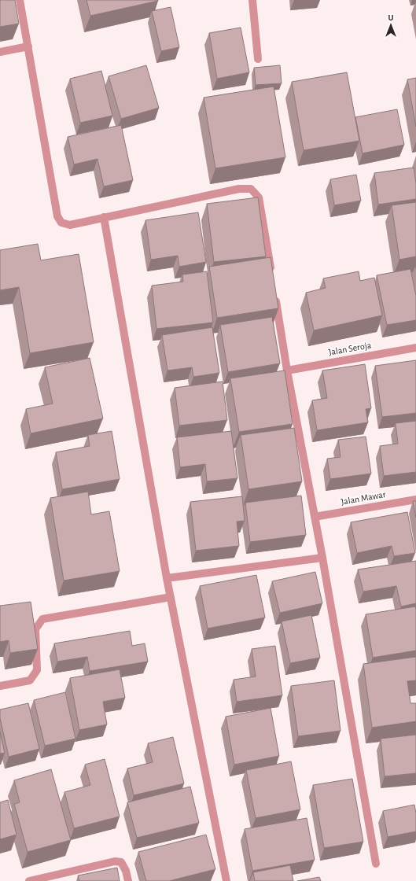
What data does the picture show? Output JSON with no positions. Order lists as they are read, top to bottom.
{
  "streets": {
    "street": ["Jalan Seroja", "Jalan Mawar"]
  },
  "north": "top"
}
